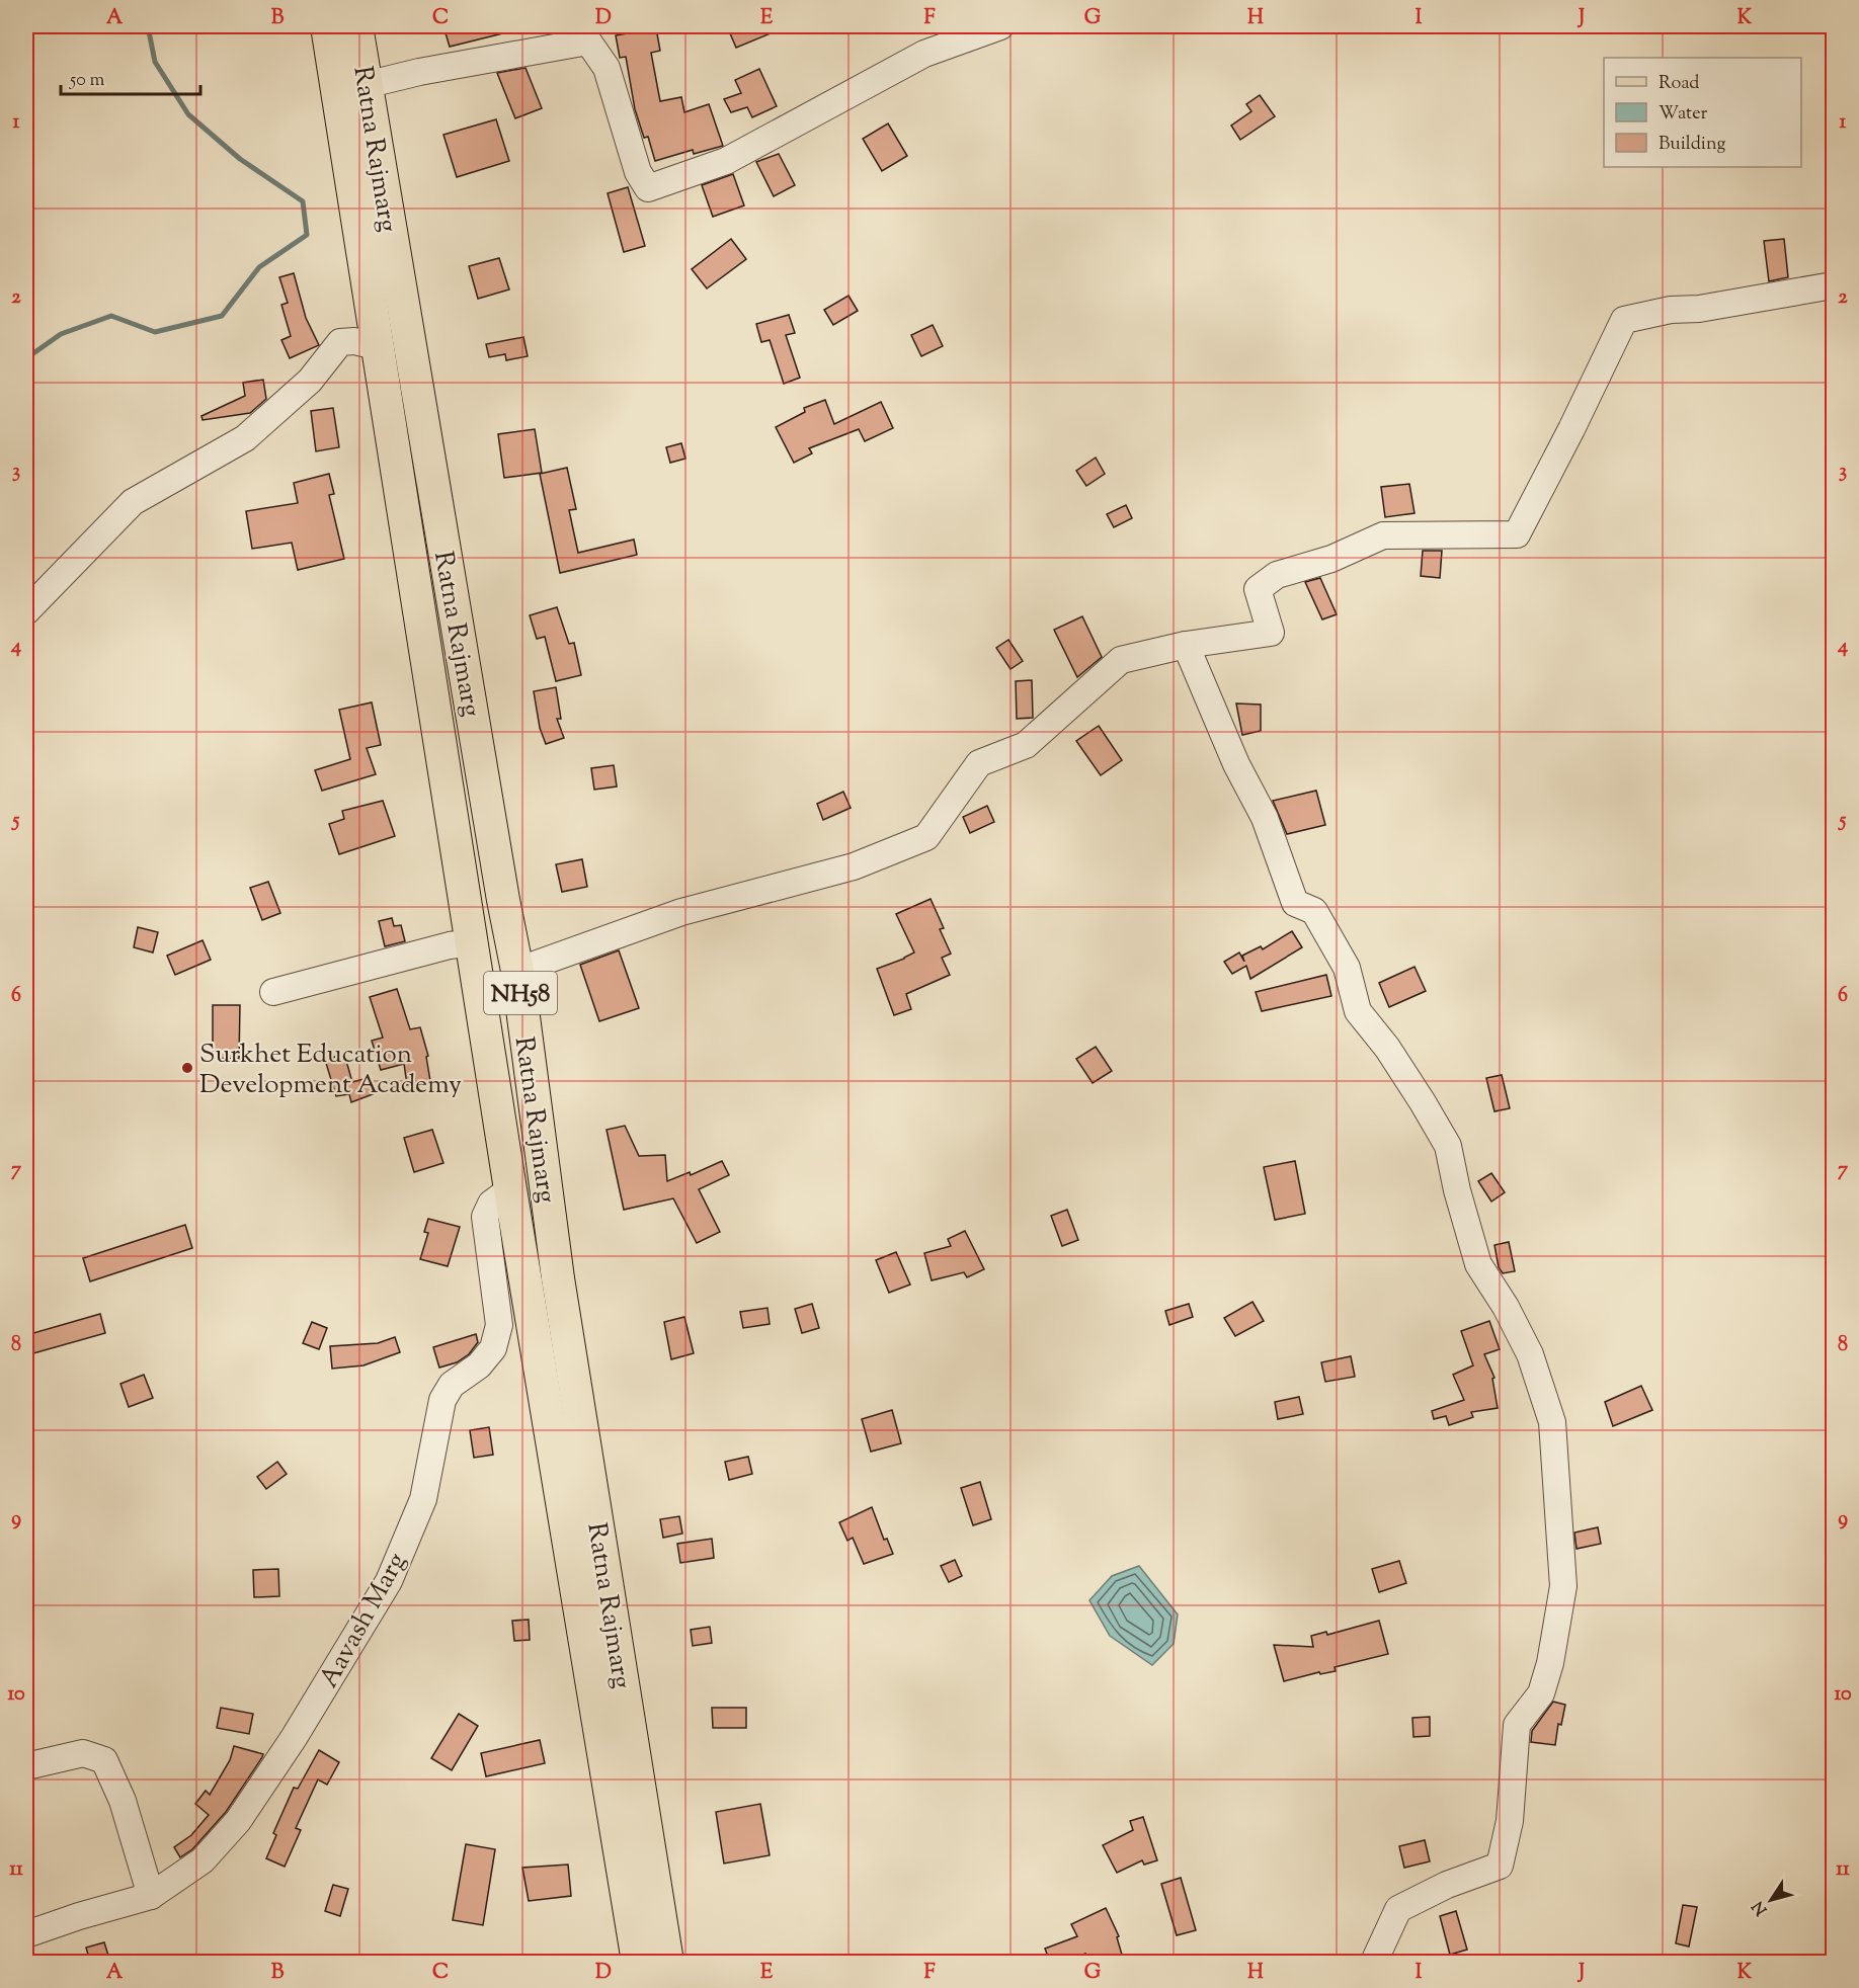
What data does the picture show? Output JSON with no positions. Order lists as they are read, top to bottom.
{
  "streets": {
    "main road": ["Ratna Rajmarg", "NH58"],
    "street": ["Aavash Marg"]
  },
  "crossings": [
    ["Ratna Rajmarg", "Aavash Marg"]
  ],
  "places": ["Surkhet Education Development Academy"],
  "legend": ["Road", "Water", "Building"],
  "scale_bar": "50 m",
  "north": "bottom left",
  "grid": {
    "columns": [
      "A",
      "B",
      "C",
      "D",
      "E",
      "F",
      "G",
      "H",
      "I",
      "J",
      "K"
    ],
    "rows": [
      "1",
      "2",
      "3",
      "4",
      "5",
      "6",
      "7",
      "8",
      "9",
      "10",
      "11"
    ]
  }
}
